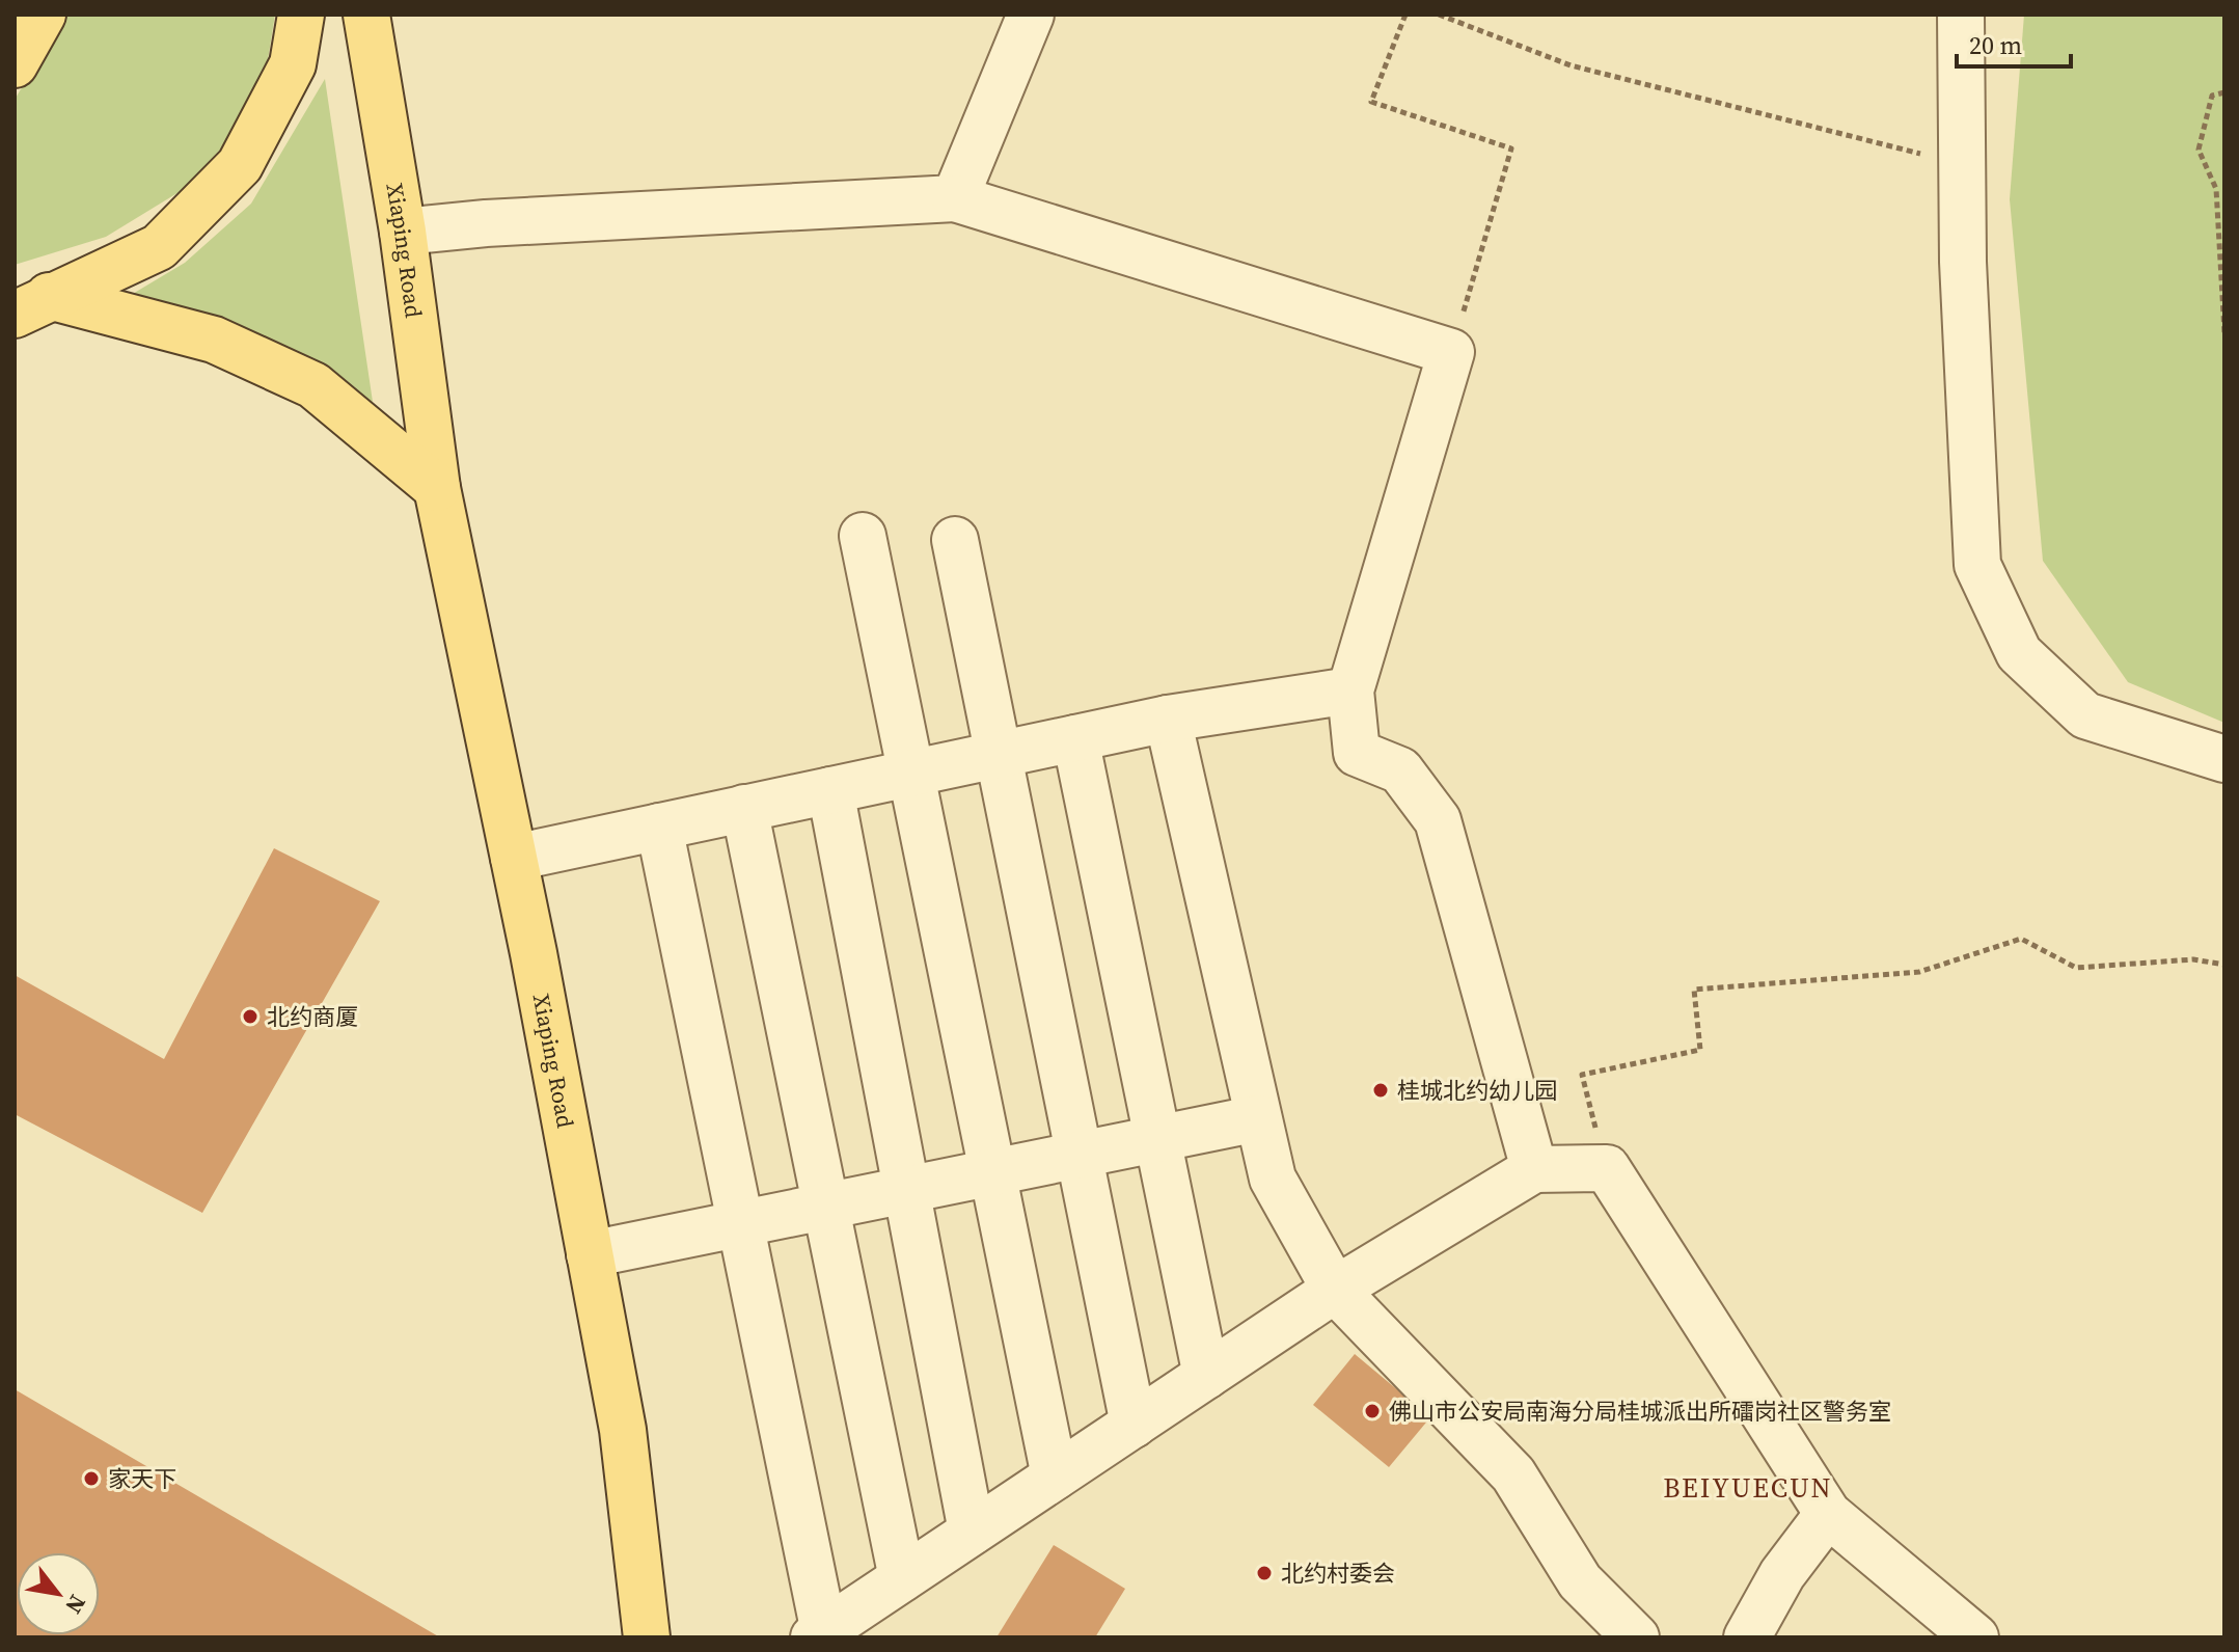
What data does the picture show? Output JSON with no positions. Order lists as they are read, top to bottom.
{
  "streets": {
    "main road": ["Xiaping Road"]
  },
  "districts": ["BEIYUECUN"],
  "places": [
    "北约商厦",
    "桂城北约幼儿园",
    "佛山市公安局南海分局桂城派出所礌岗社区警务室",
    "家天下",
    "北约村委会"
  ],
  "scale_bar": "20 m",
  "north": "bottom right"
}
